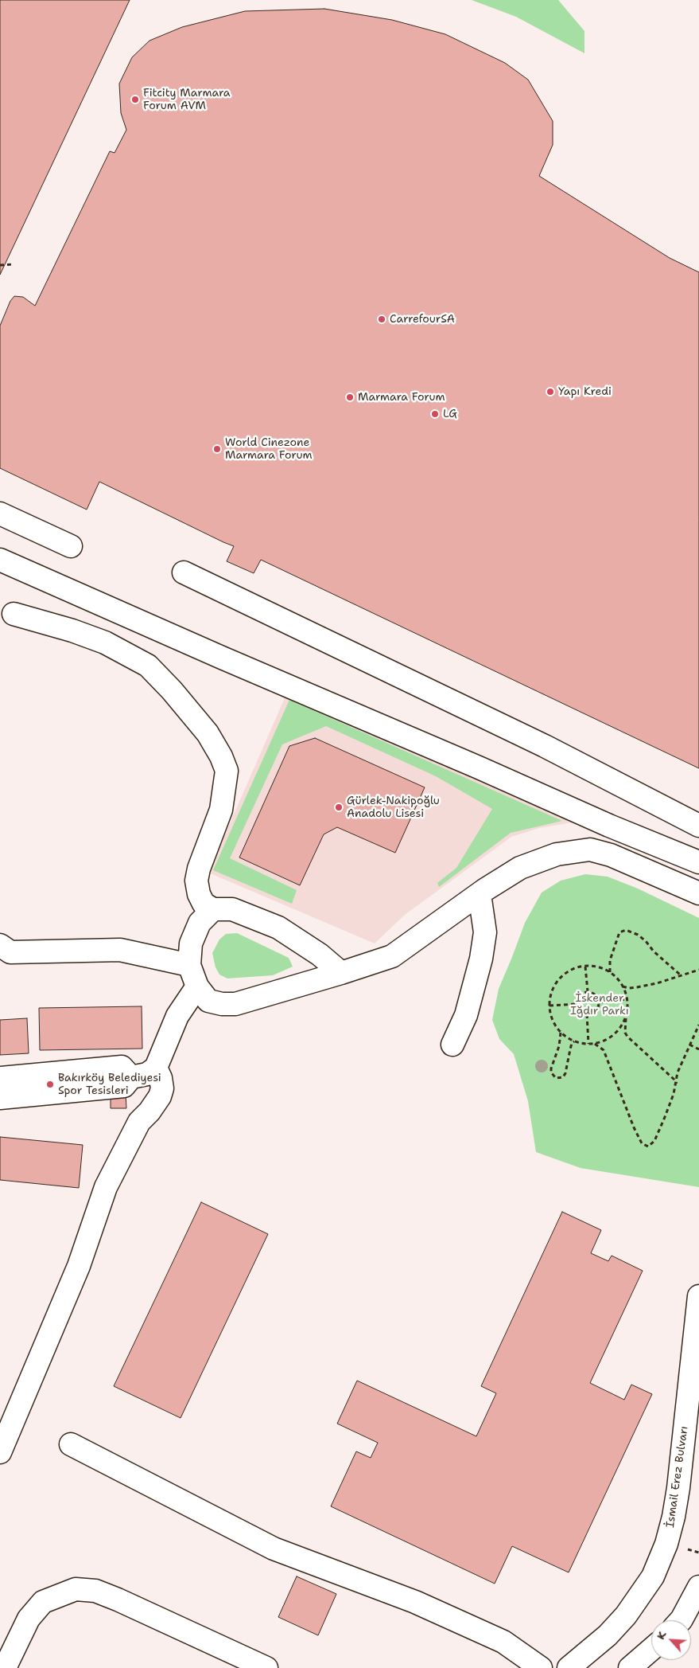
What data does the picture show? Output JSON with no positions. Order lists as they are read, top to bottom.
{
  "streets": {
    "street": ["İsmail Erez Bulvarı"]
  },
  "parks": ["İskender Iğdır Parkı"],
  "places": [
    "Fitcity Marmara Forum AVM",
    "CarrefourSA",
    "Yapı Kredi",
    "Marmara Forum",
    "LG",
    "World Cinezone Marmara Forum",
    "Gürlek-Nakipoğlu Anadolu Lisesi",
    "Bakırköy Belediyesi Spor Tesisleri"
  ],
  "north": "top left"
}
